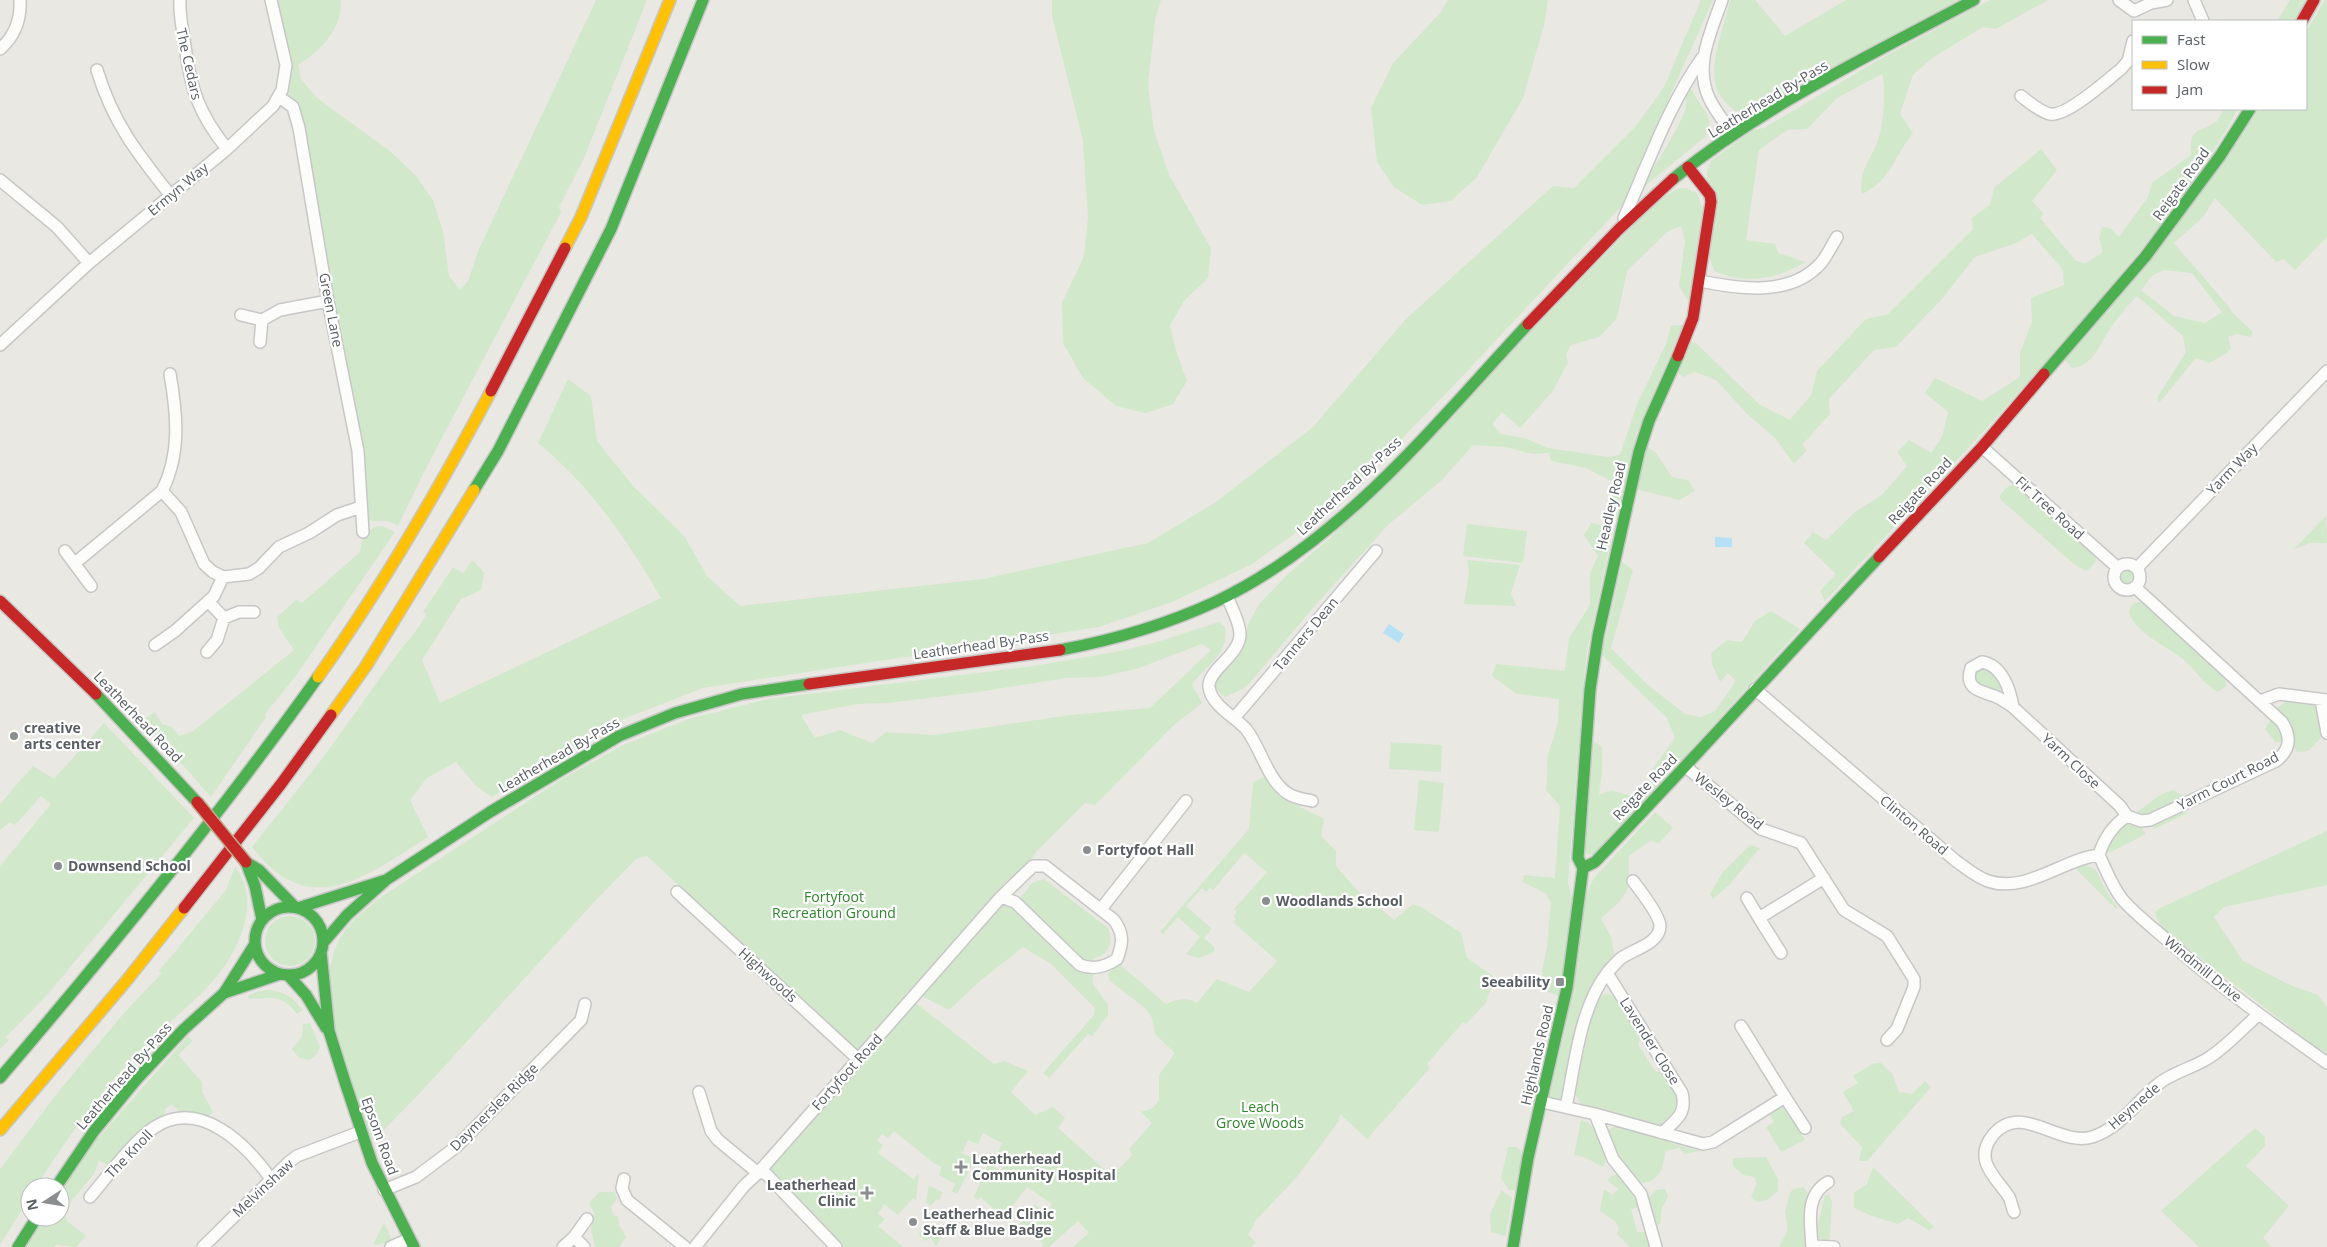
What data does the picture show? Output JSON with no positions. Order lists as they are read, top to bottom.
{
  "streets": {
    "main road": [
      "Leatherhead By-Pass",
      "Reigate Road",
      "Headley Road",
      "Leatherhead Road",
      "Highlands Road",
      "Epsom Road"
    ],
    "street": [
      "The Cedars",
      "Ermyn Way",
      "Green Lane",
      "Yarm Way",
      "Fir Tree Road",
      "Tanners Dean",
      "Yarm Close",
      "Yarm Court Road",
      "Wesley Road",
      "Clinton Road",
      "Windmill Drive",
      "Highwoods",
      "Lavender Close",
      "Fortyfoot Road",
      "Heymede",
      "Daymerslea Ridge",
      "The Knoll",
      "Melvinshaw"
    ]
  },
  "crossings": [
    ["The Cedars", "Ermyn Way"],
    ["Leatherhead By-Pass", "Headley Road"],
    ["Leatherhead By-Pass", "Leatherhead Road"],
    ["Leatherhead By-Pass", "Epsom Road"],
    ["Reigate Road", "Headley Road"],
    ["Reigate Road", "Fir Tree Road"],
    ["Reigate Road", "Wesley Road"],
    ["Reigate Road", "Clinton Road"],
    ["Reigate Road", "Highlands Road"],
    ["Ermyn Way", "Green Lane"],
    ["Yarm Way", "Fir Tree Road"],
    ["Headley Road", "Highlands Road"],
    ["Leatherhead Road", "Epsom Road"],
    ["Yarm Close", "Yarm Court Road"],
    ["Clinton Road", "Windmill Drive"],
    ["Windmill Drive", "Heymede"],
    ["Highwoods", "Fortyfoot Road"],
    ["Daymerslea Ridge", "Epsom Road"],
    ["Epsom Road", "Melvinshaw"],
    ["The Knoll", "Melvinshaw"]
  ],
  "parks": ["Fortyfoot Recreation Ground", "Leach Grove Woods"],
  "places": {
    "other": [
      "creative arts center",
      "Fortyfoot Hall",
      "Downsend School",
      "Woodlands School",
      "Leatherhead Clinic Staff & Blue Badge"
    ],
    "transit": ["Seeability"],
    "health": ["Leatherhead Community Hospital", "Leatherhead Clinic"]
  },
  "legend": ["Fast", "Slow", "Jam"],
  "north": "left"
}
